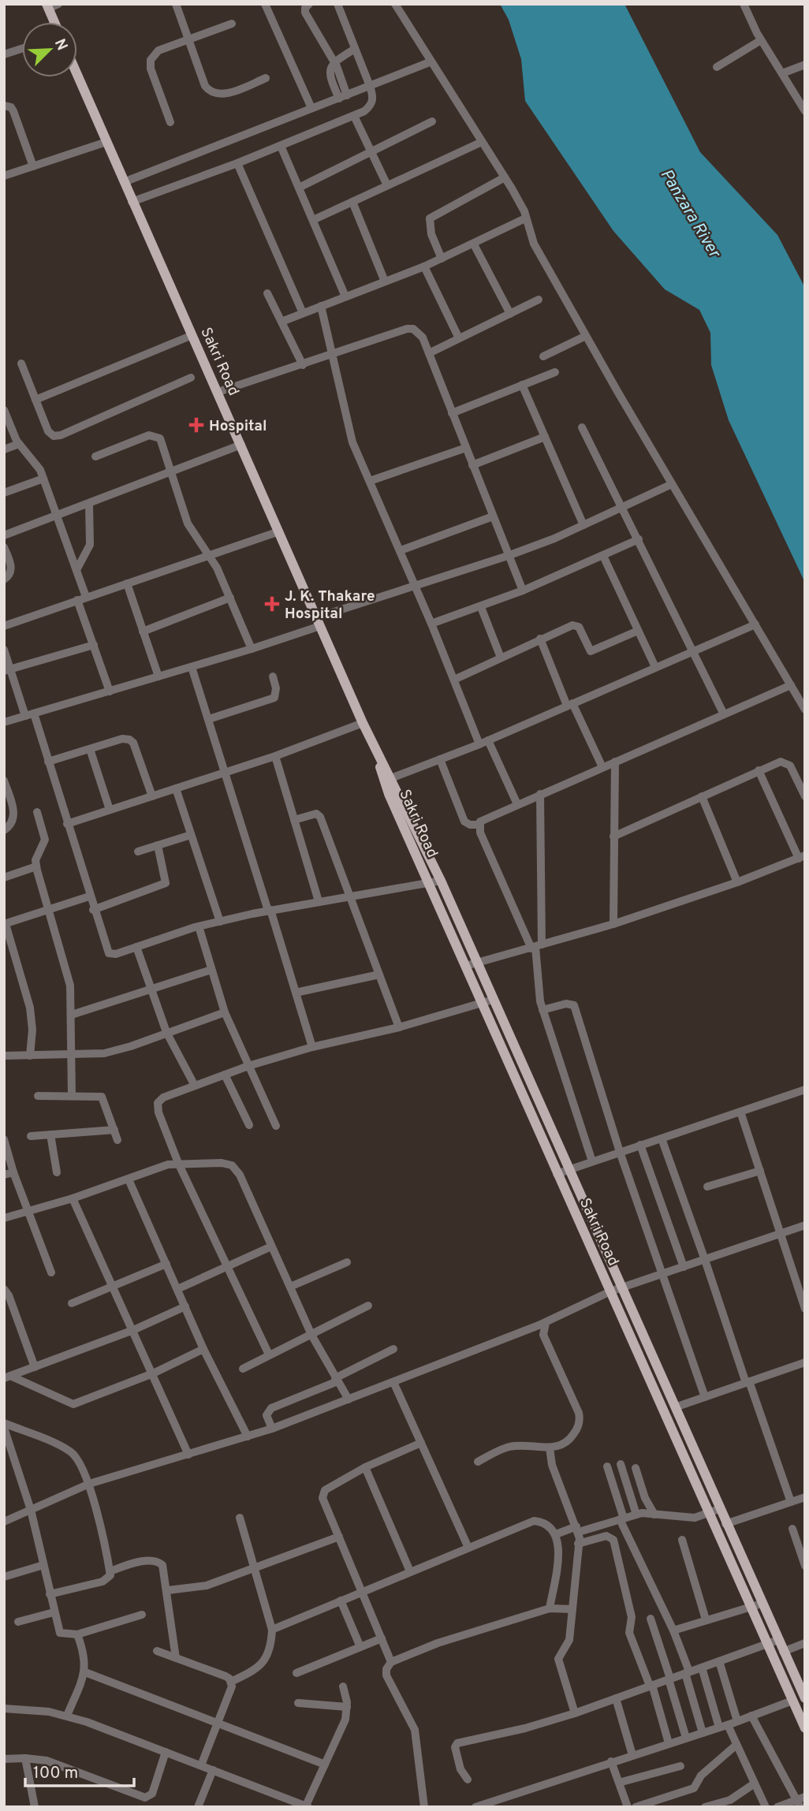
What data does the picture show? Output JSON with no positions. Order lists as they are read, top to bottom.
{
  "streets": {
    "main road": ["Sakri Road"]
  },
  "water": ["Panzara River"],
  "places": {
    "health": ["Hospital", "J. K. Thakare Hospital"]
  },
  "scale_bar": "100 m",
  "north": "top right"
}
